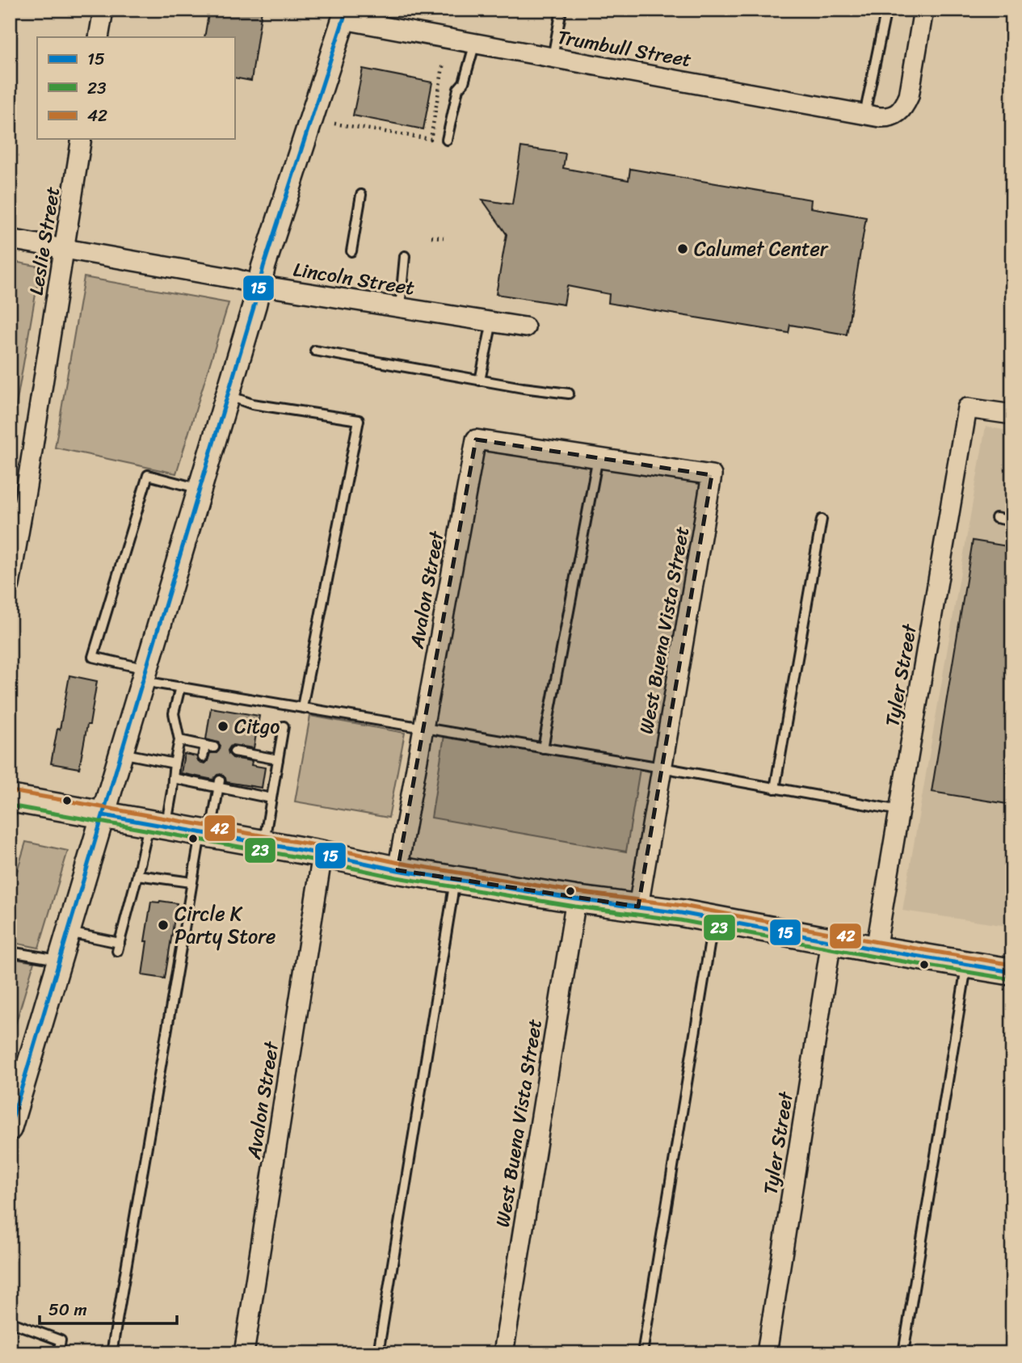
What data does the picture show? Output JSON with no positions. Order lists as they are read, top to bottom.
{
  "streets": {
    "street": [
      "Trumbull Street",
      "Leslie Street",
      "Lincoln Street",
      "Avalon Street",
      "West Buena Vista Street",
      "Tyler Street"
    ]
  },
  "crossings": [
    ["Leslie Street", "Lincoln Street"],
    ["Avalon Street", "West Buena Vista Street"]
  ],
  "places": ["Calumet Center", "Citgo", "Circle K Party Store"],
  "lines": ["transit line 15", "transit line 42", "transit line 23"],
  "legend": ["15", "23", "42"],
  "scale_bar": "50 m"
}
